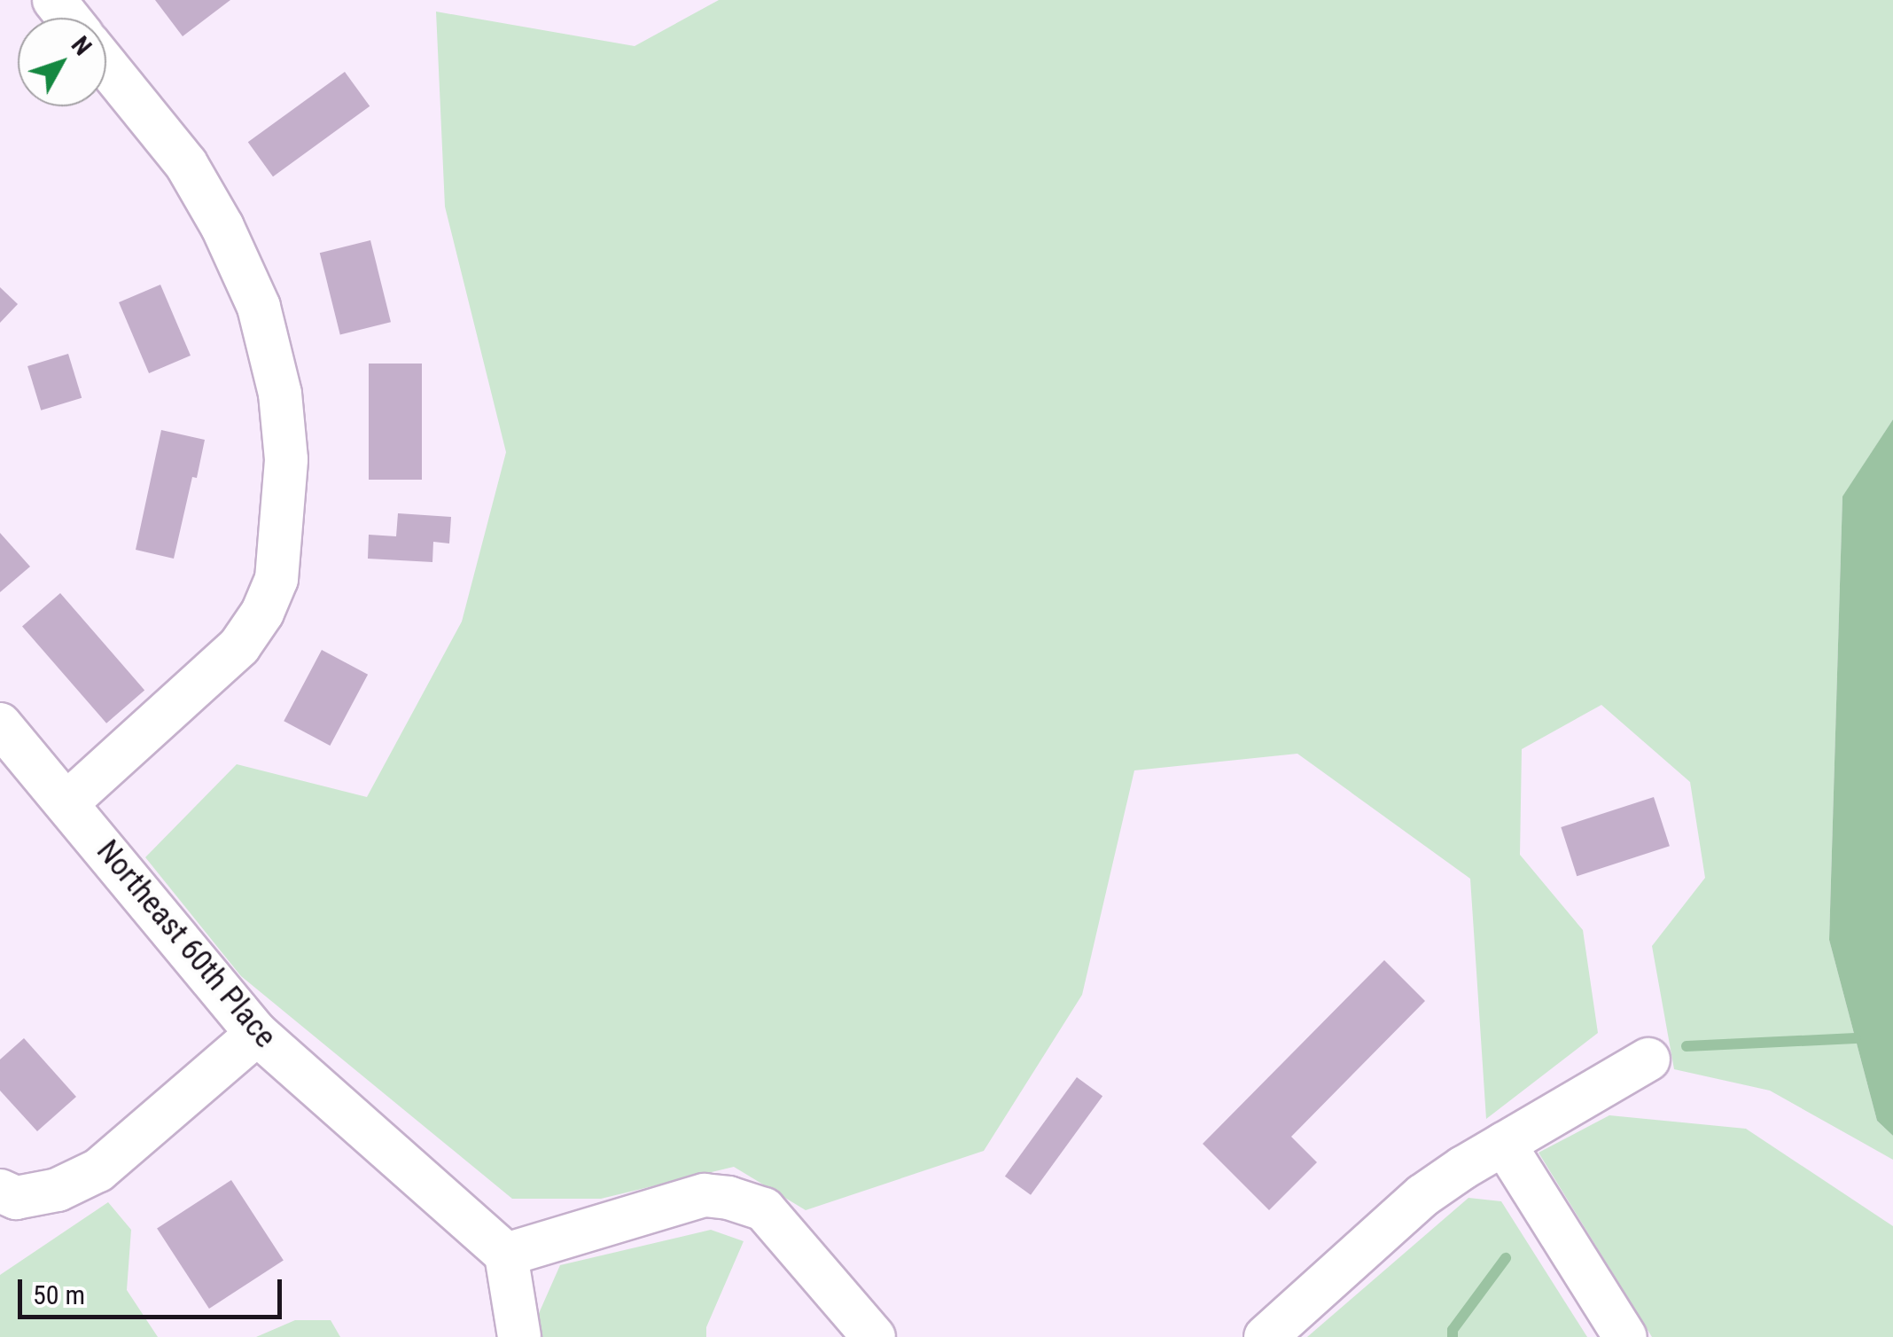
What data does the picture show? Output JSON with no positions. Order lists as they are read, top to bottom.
{
  "streets": {
    "street": ["Northeast 60th Place"]
  },
  "scale_bar": "50 m",
  "north": "top right"
}
